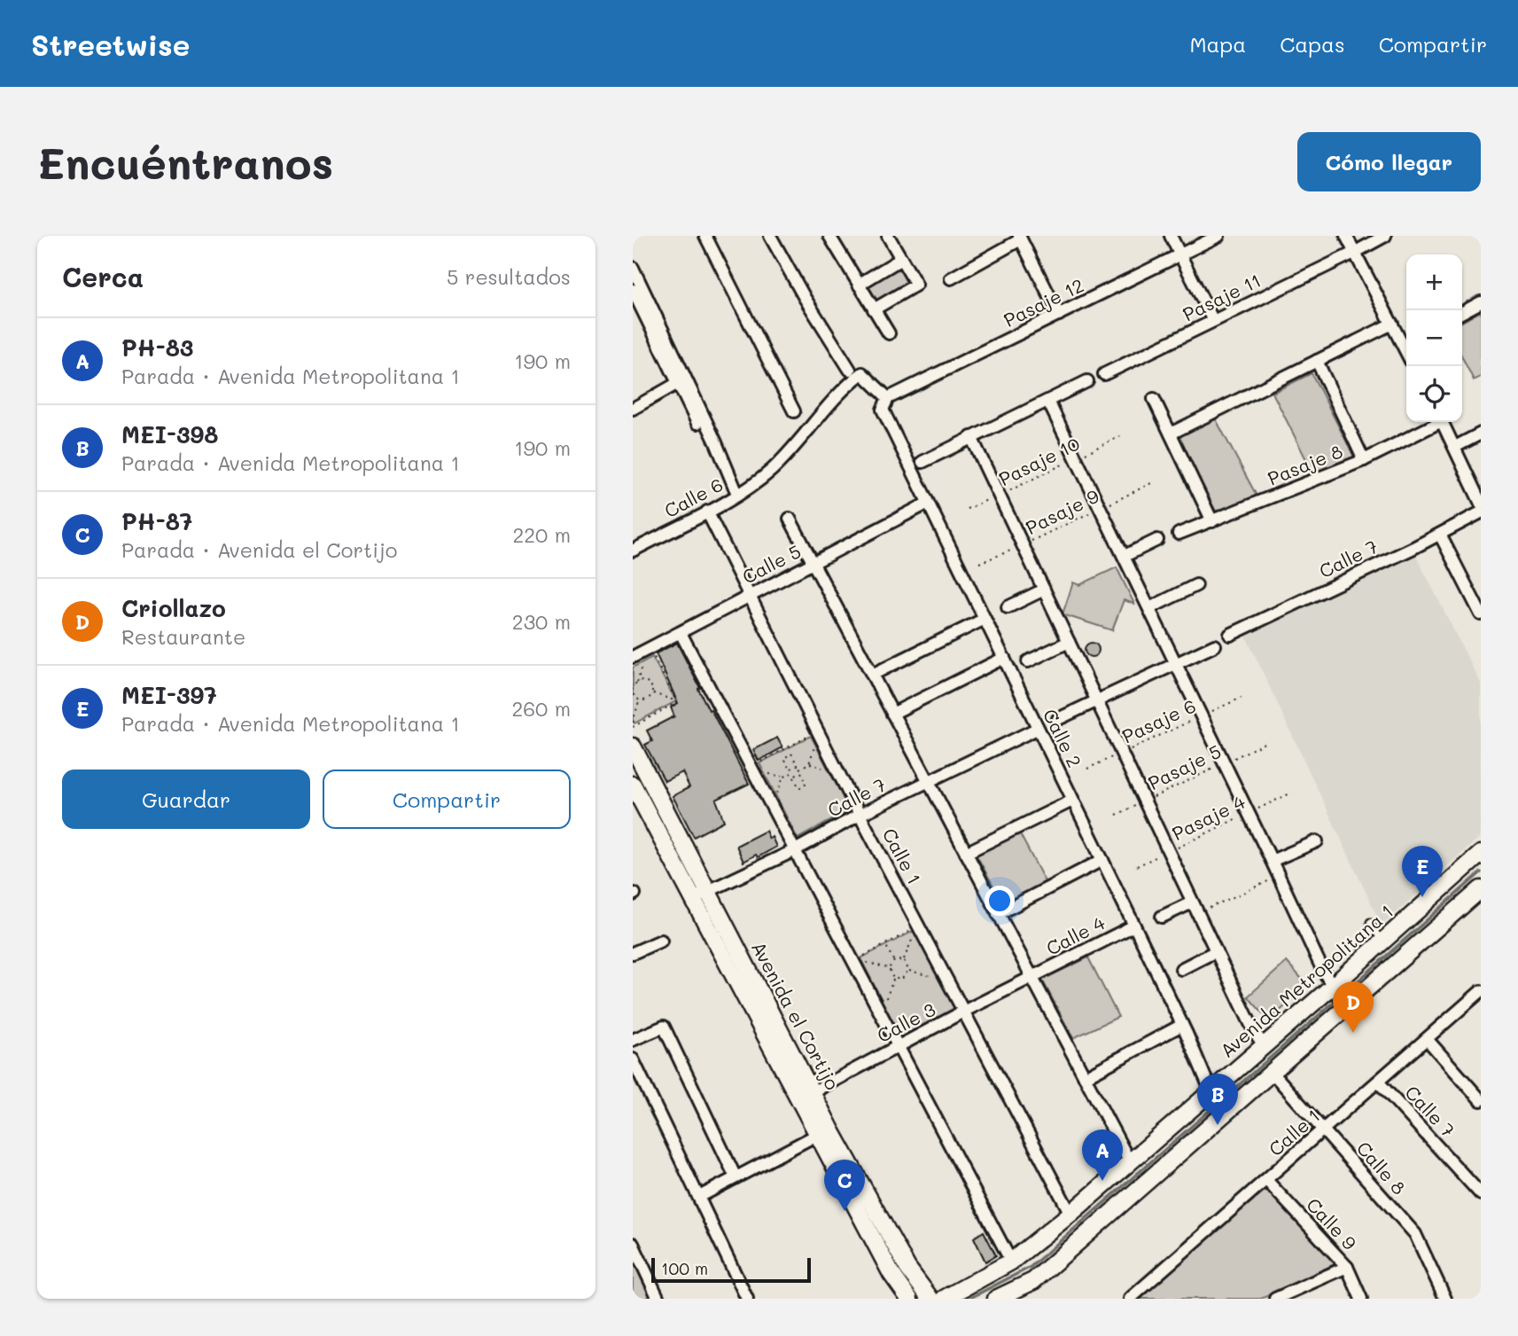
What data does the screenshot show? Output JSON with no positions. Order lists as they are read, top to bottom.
{
  "streets": {
    "street": [
      "Pasaje 11",
      "Pasaje 12",
      "Pasaje 8",
      "Calle 6",
      "Calle 7",
      "Calle 5",
      "Calle 2",
      "Calle 1",
      "Calle 4",
      "Avenida Metropolitana 1",
      "Avenida el Cortijo",
      "Calle 3",
      "Calle 8",
      "Calle 9"
    ],
    "path": [
      "Pasaje 10",
      "Pasaje 9",
      "Pasaje 6",
      "Pasaje 5",
      "Pasaje 4"
    ]
  },
  "crossings": [
    ["Pasaje 12", "Calle 6"],
    ["Pasaje 12", "Calle 2"],
    ["Calle 6", "Calle 2"],
    ["Calle 6", "Calle 1"],
    ["Calle 7", "Calle 2"],
    ["Calle 7", "Calle 1"],
    ["Calle 7", "Avenida el Cortijo"],
    ["Calle 5", "Calle 2"],
    ["Calle 5", "Calle 1"],
    ["Calle 2", "Calle 4"],
    ["Calle 2", "Avenida Metropolitana 1"],
    ["Calle 1", "Avenida Metropolitana 1"],
    ["Calle 1", "Calle 3"],
    ["Calle 1", "Calle 8"],
    ["Calle 1", "Calle 9"],
    ["Calle 4", "Calle 3"],
    ["Avenida Metropolitana 1", "Calle 8"],
    ["Avenida el Cortijo", "Calle 3"]
  ],
  "scale_bar": "100 m",
  "page": {
    "header": "Streetwise",
    "nav": ["Mapa", "Capas", "Compartir"],
    "buttons": [
      "Cómo llegar",
      ["Guardar", "Compartir"]
    ],
    "title": "Encuéntranos",
    "heading": ["Cerca", "5 resultados"],
    "map_buttons": ["+", "−"],
    "list": [
      {
        "mark": "A",
        "name": "PH-83",
        "note": "Parada · Avenida Metropolitana 1",
        "value": "190 m"
      },
      {
        "mark": "B",
        "name": "MEI-398",
        "note": "Parada · Avenida Metropolitana 1",
        "value": "190 m"
      },
      {
        "mark": "C",
        "name": "PH-87",
        "note": "Parada · Avenida el Cortijo",
        "value": "220 m"
      },
      {
        "mark": "D",
        "name": "Criollazo",
        "note": "Restaurante",
        "value": "230 m"
      },
      {
        "mark": "E",
        "name": "MEI-397",
        "note": "Parada · Avenida Metropolitana 1",
        "value": "260 m"
      }
    ],
    "pins": [
      "E",
      "D",
      "B",
      "A",
      "C"
    ],
    "scale": "100 m"
  }
}
